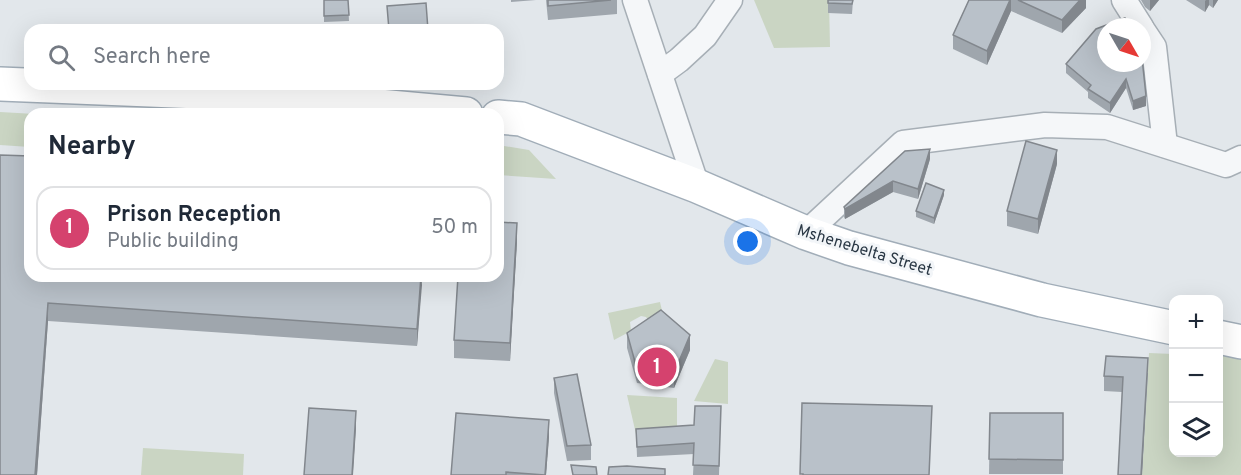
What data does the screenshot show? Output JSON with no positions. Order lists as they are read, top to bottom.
{
  "streets": {
    "main road": ["Mshenebelta Street"]
  },
  "north": "bottom right",
  "page": {
    "search": "Search here",
    "heading": "Nearby",
    "list": [
      {
        "mark": "1",
        "name": "Prison Reception",
        "note": "Public building",
        "value": "50 m"
      }
    ],
    "map_buttons": ["+", "−"],
    "pins": "1"
  }
}
